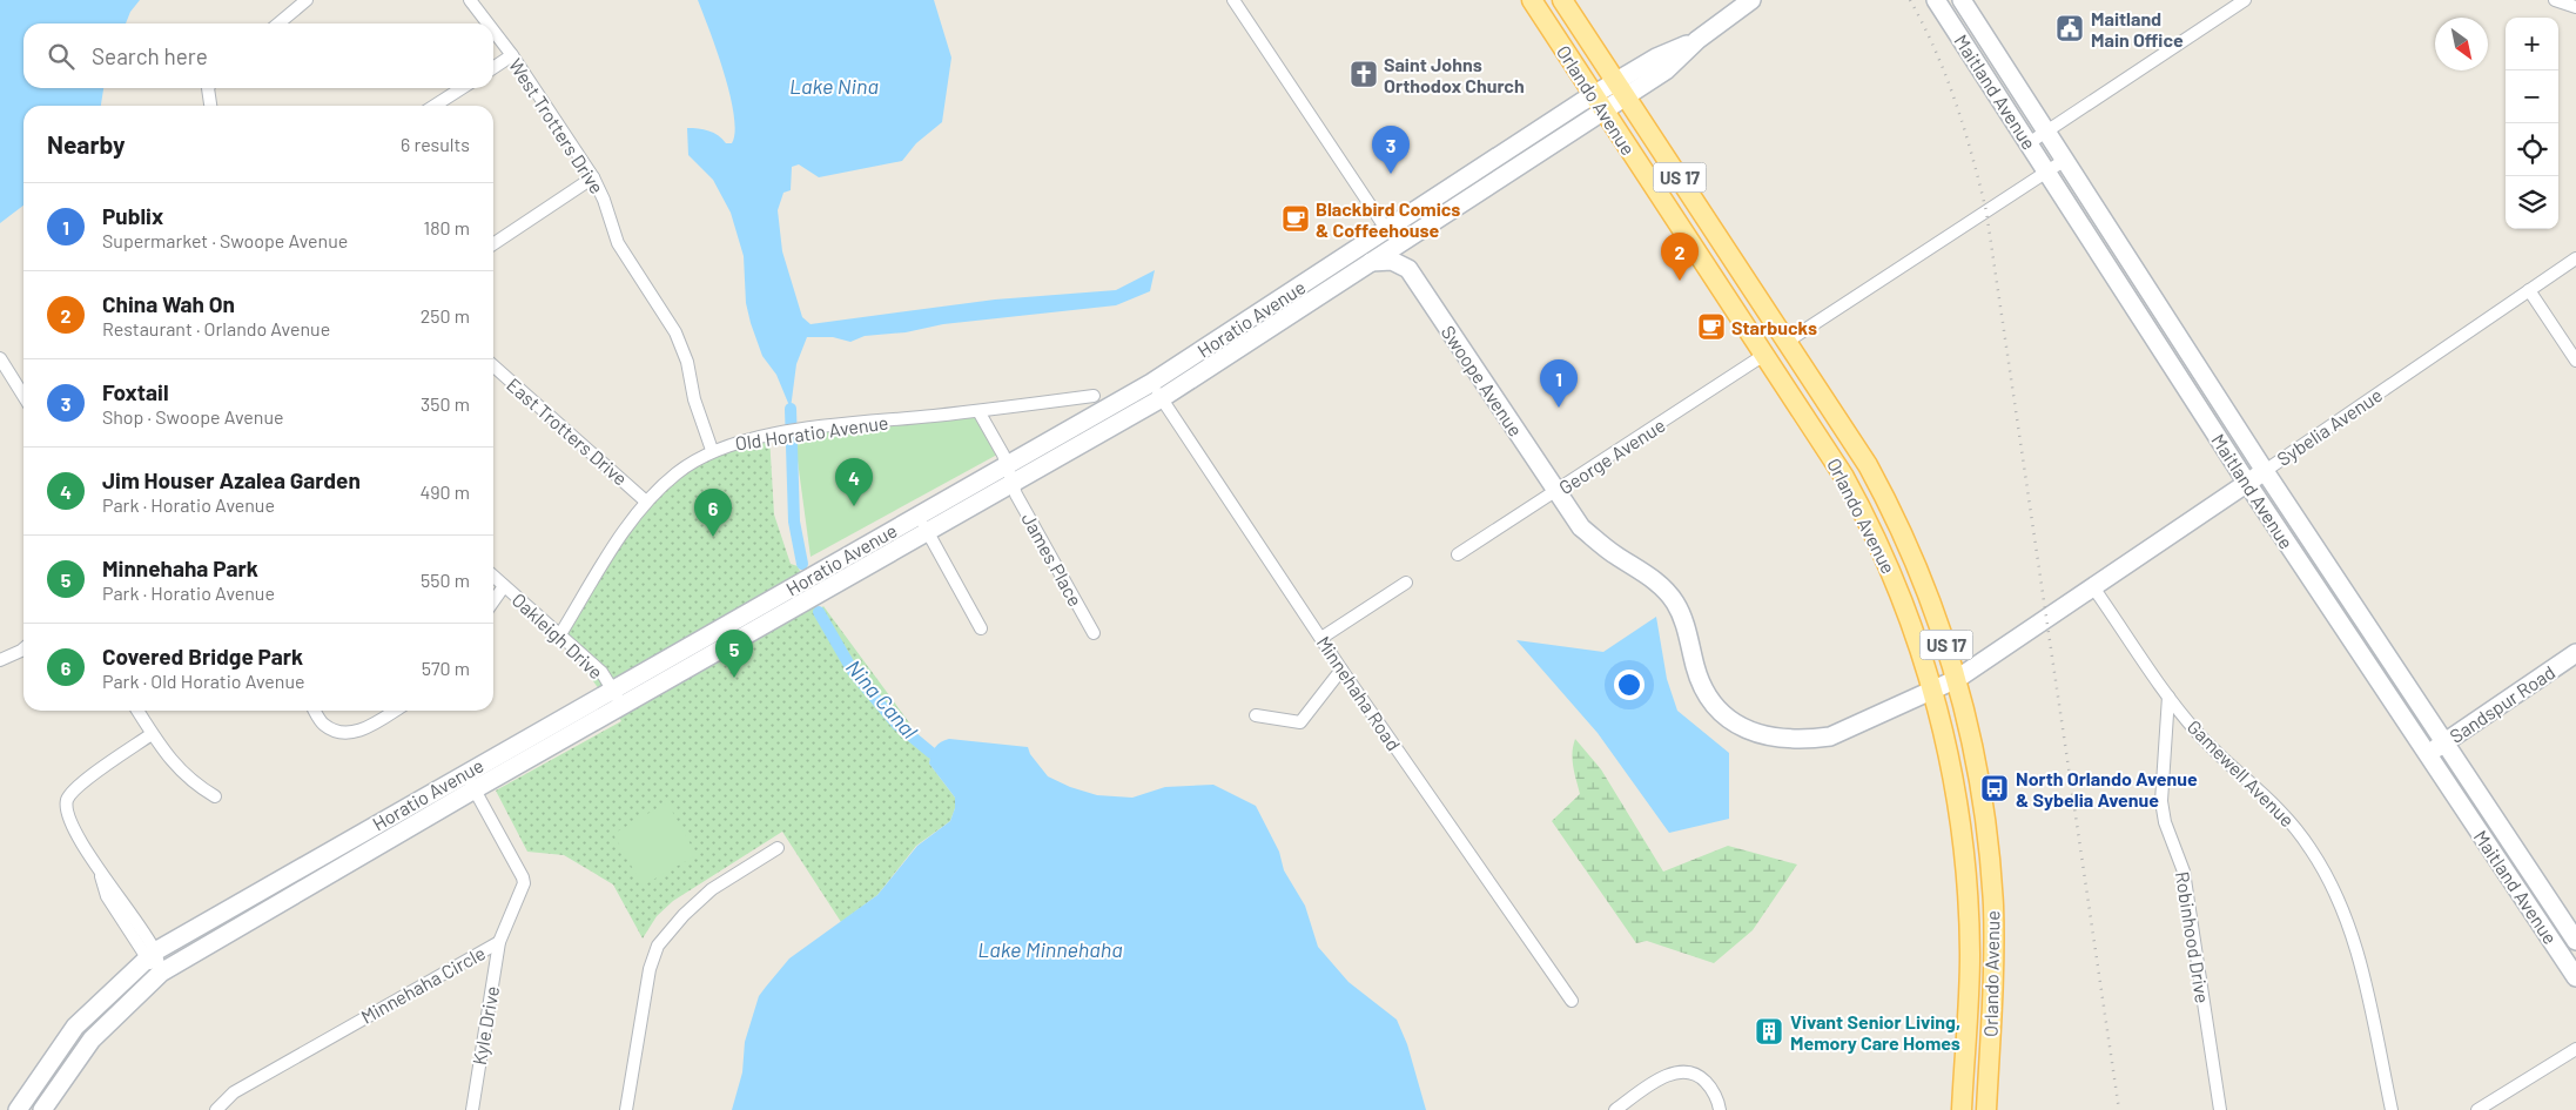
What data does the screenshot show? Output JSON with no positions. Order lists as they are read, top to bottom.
{
  "streets": {
    "main road": [
      "Maitland Avenue",
      "Orlando Avenue",
      "US 17",
      "Horatio Avenue",
      "Swoope Avenue",
      "Sybelia Avenue",
      "Sandspur Road"
    ],
    "street": [
      "West Trotters Drive",
      "East Trotters Drive",
      "Old Horatio Avenue",
      "George Avenue",
      "James Place",
      "Oakleigh Drive",
      "Minnehaha Road",
      "Gamewell Avenue",
      "Robinhood Drive",
      "Minnehaha Circle",
      "Kyle Drive"
    ]
  },
  "crossings": [
    ["Maitland Avenue", "Sybelia Avenue"],
    ["Maitland Avenue", "Sandspur Road"],
    ["Orlando Avenue", "Horatio Avenue"],
    ["Orlando Avenue", "Swoope Avenue"],
    ["Orlando Avenue", "Sybelia Avenue"],
    ["Orlando Avenue", "George Avenue"],
    ["West Trotters Drive", "Old Horatio Avenue"],
    ["Horatio Avenue", "James Place"],
    ["Horatio Avenue", "Oakleigh Drive"],
    ["Horatio Avenue", "Minnehaha Road"],
    ["Horatio Avenue", "Minnehaha Circle"],
    ["Swoope Avenue", "Sybelia Avenue"],
    ["Swoope Avenue", "George Avenue"],
    ["Sybelia Avenue", "Gamewell Avenue"],
    ["East Trotters Drive", "Old Horatio Avenue"],
    ["Old Horatio Avenue", "Oakleigh Drive"],
    ["Gamewell Avenue", "Robinhood Drive"],
    ["Minnehaha Circle", "Kyle Drive"]
  ],
  "water": ["Lake Nina", "Nina Canal", "Lake Minnehaha"],
  "places": {
    "public building": ["Maitland Main Office"],
    "church": ["Saint Johns Orthodox Church"],
    "cafe": ["Blackbird Comics & Coffeehouse", "Starbucks"],
    "bus stop": ["North Orlando Avenue & Sybelia Avenue"],
    "building": ["Vivant Senior Living, Memory Care Homes"]
  },
  "north": "bottom right",
  "page": {
    "map_buttons": ["+", "−"],
    "search": "Search here",
    "heading": ["Nearby", "6 results"],
    "pins": [
      "3",
      "2",
      "1",
      "4",
      "6",
      "5"
    ],
    "list": [
      {
        "mark": "1",
        "name": "Publix",
        "note": "Supermarket · Swoope Avenue",
        "value": "180 m"
      },
      {
        "mark": "2",
        "name": "China Wah On",
        "note": "Restaurant · Orlando Avenue",
        "value": "250 m"
      },
      {
        "mark": "3",
        "name": "Foxtail",
        "note": "Shop · Swoope Avenue",
        "value": "350 m"
      },
      {
        "mark": "4",
        "name": "Jim Houser Azalea Garden",
        "note": "Park · Horatio Avenue",
        "value": "490 m"
      },
      {
        "mark": "5",
        "name": "Minnehaha Park",
        "note": "Park · Horatio Avenue",
        "value": "550 m"
      },
      {
        "mark": "6",
        "name": "Covered Bridge Park",
        "note": "Park · Old Horatio Avenue",
        "value": "570 m"
      }
    ]
  }
}
